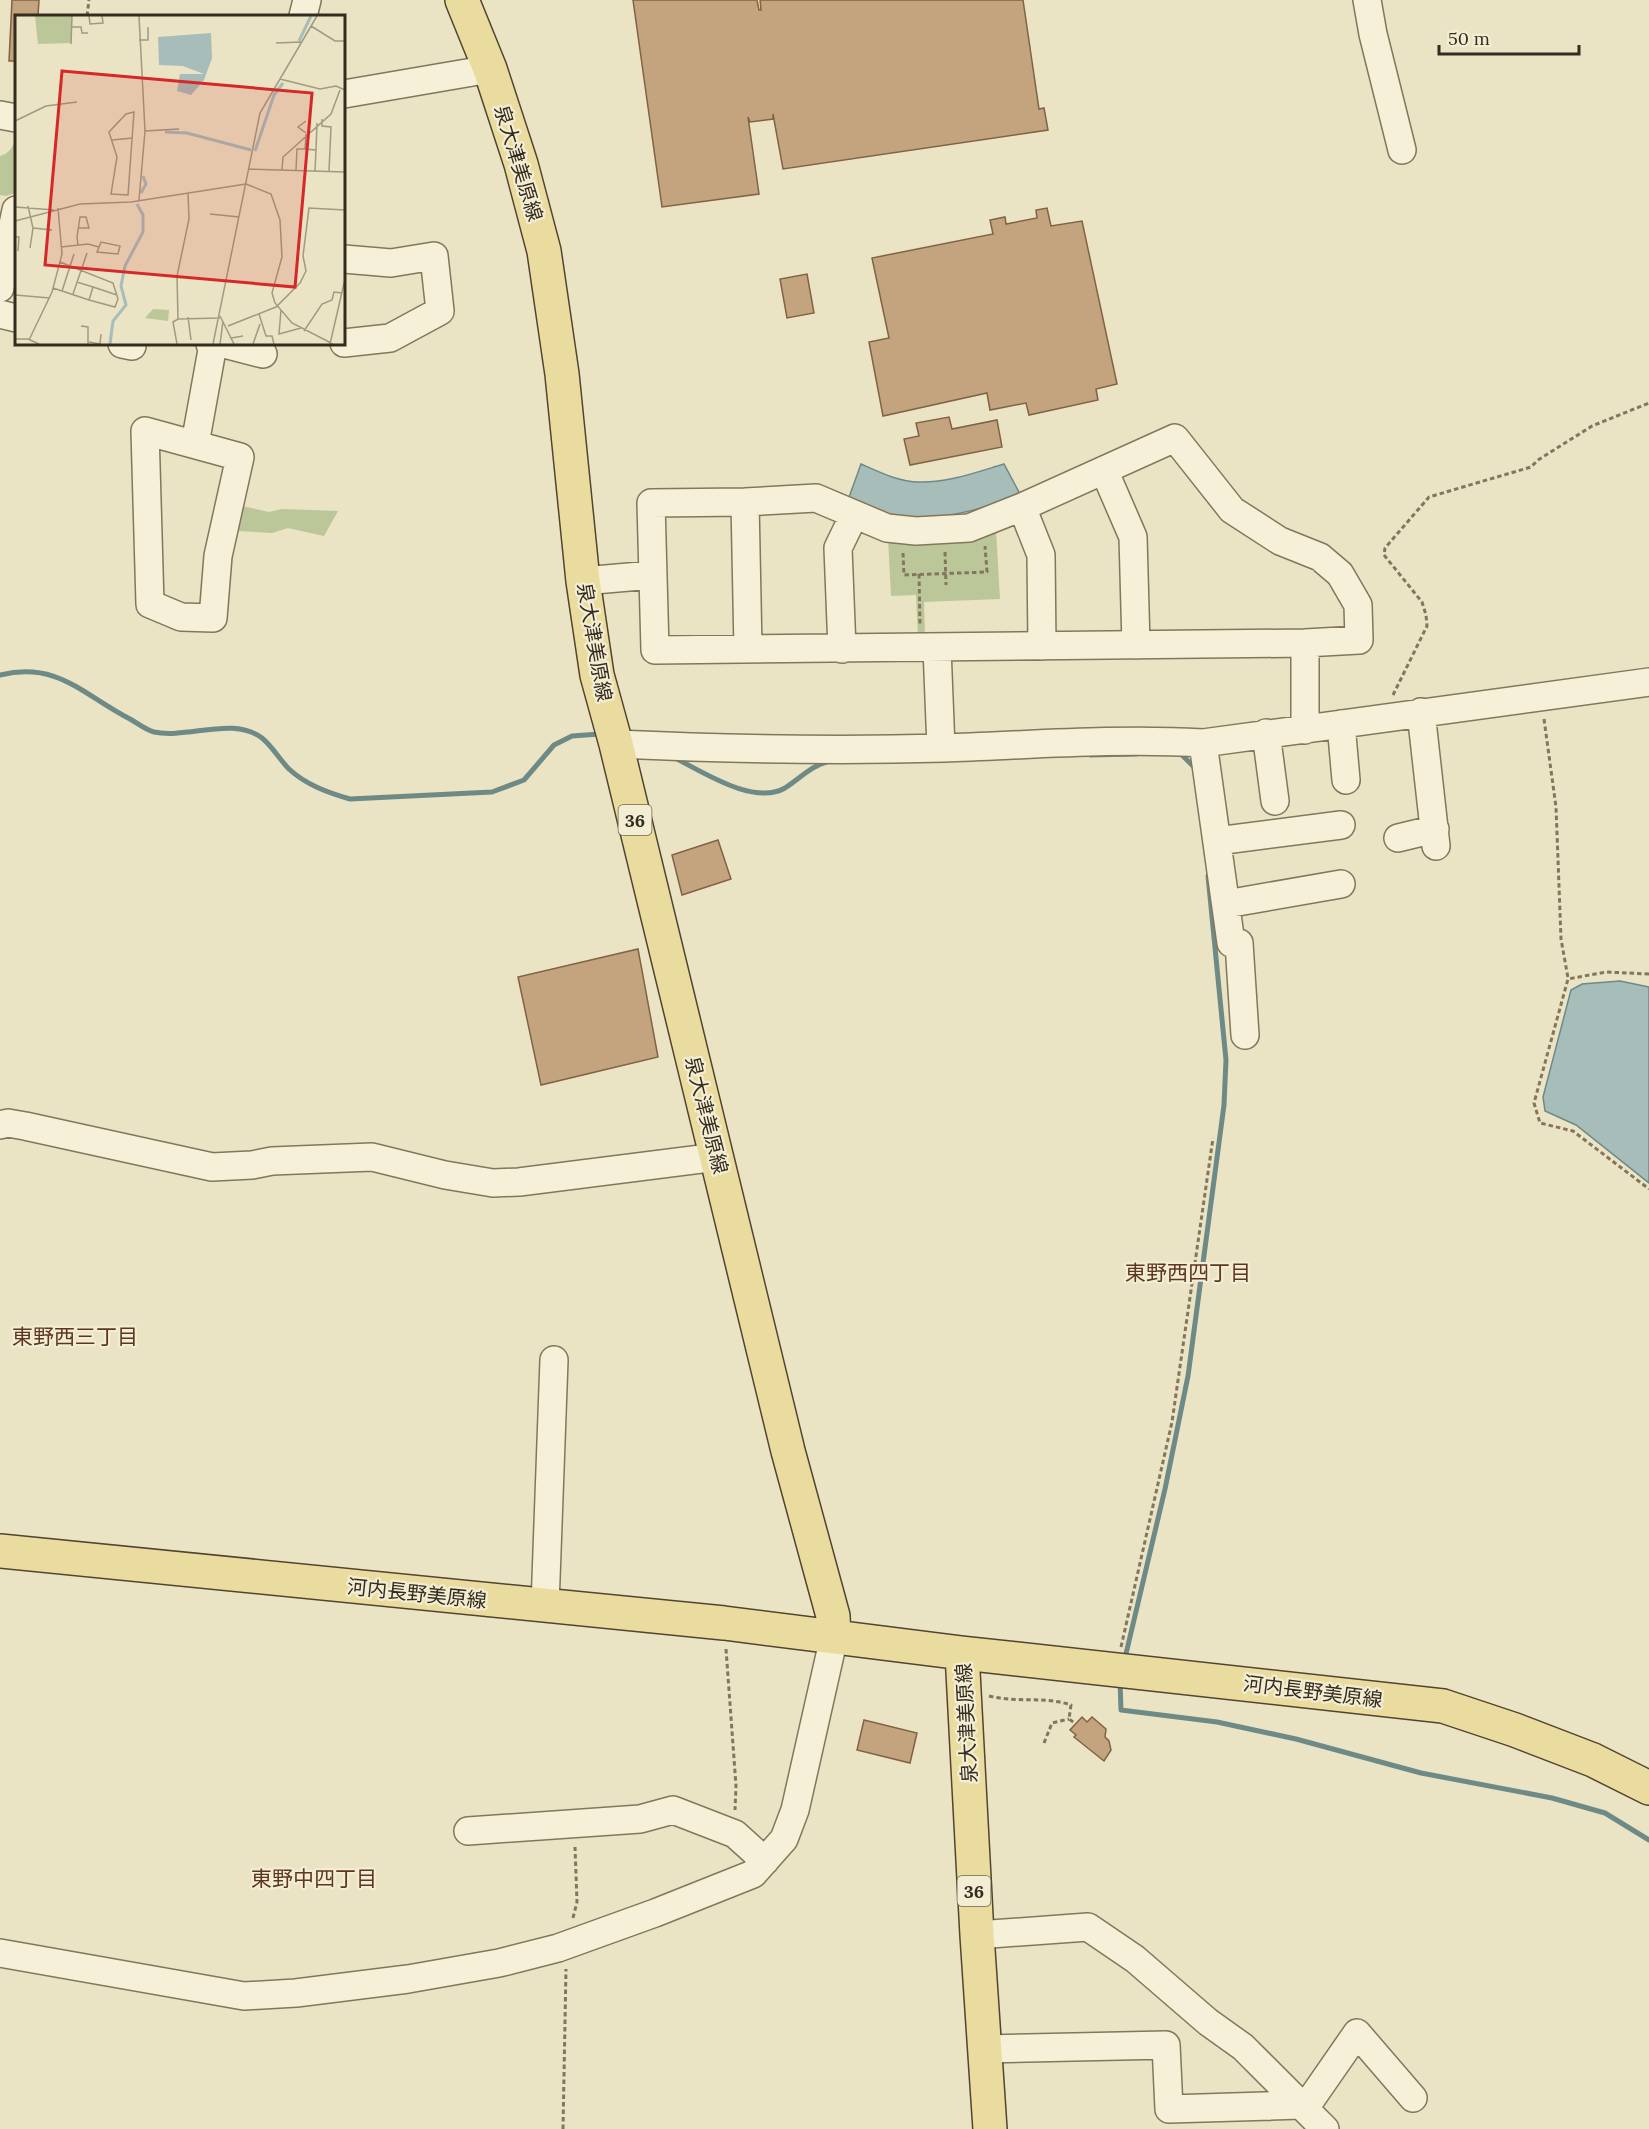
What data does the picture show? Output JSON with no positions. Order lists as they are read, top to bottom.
{
  "streets": {
    "main road": ["泉大津美原線", "36", "河内長野美原線"]
  },
  "crossings": [
    ["泉大津美原線", "河内長野美原線"]
  ],
  "districts": ["東野西四丁目", "東野西三丁目", "東野中四丁目"],
  "scale_bar": "50 m"
}
